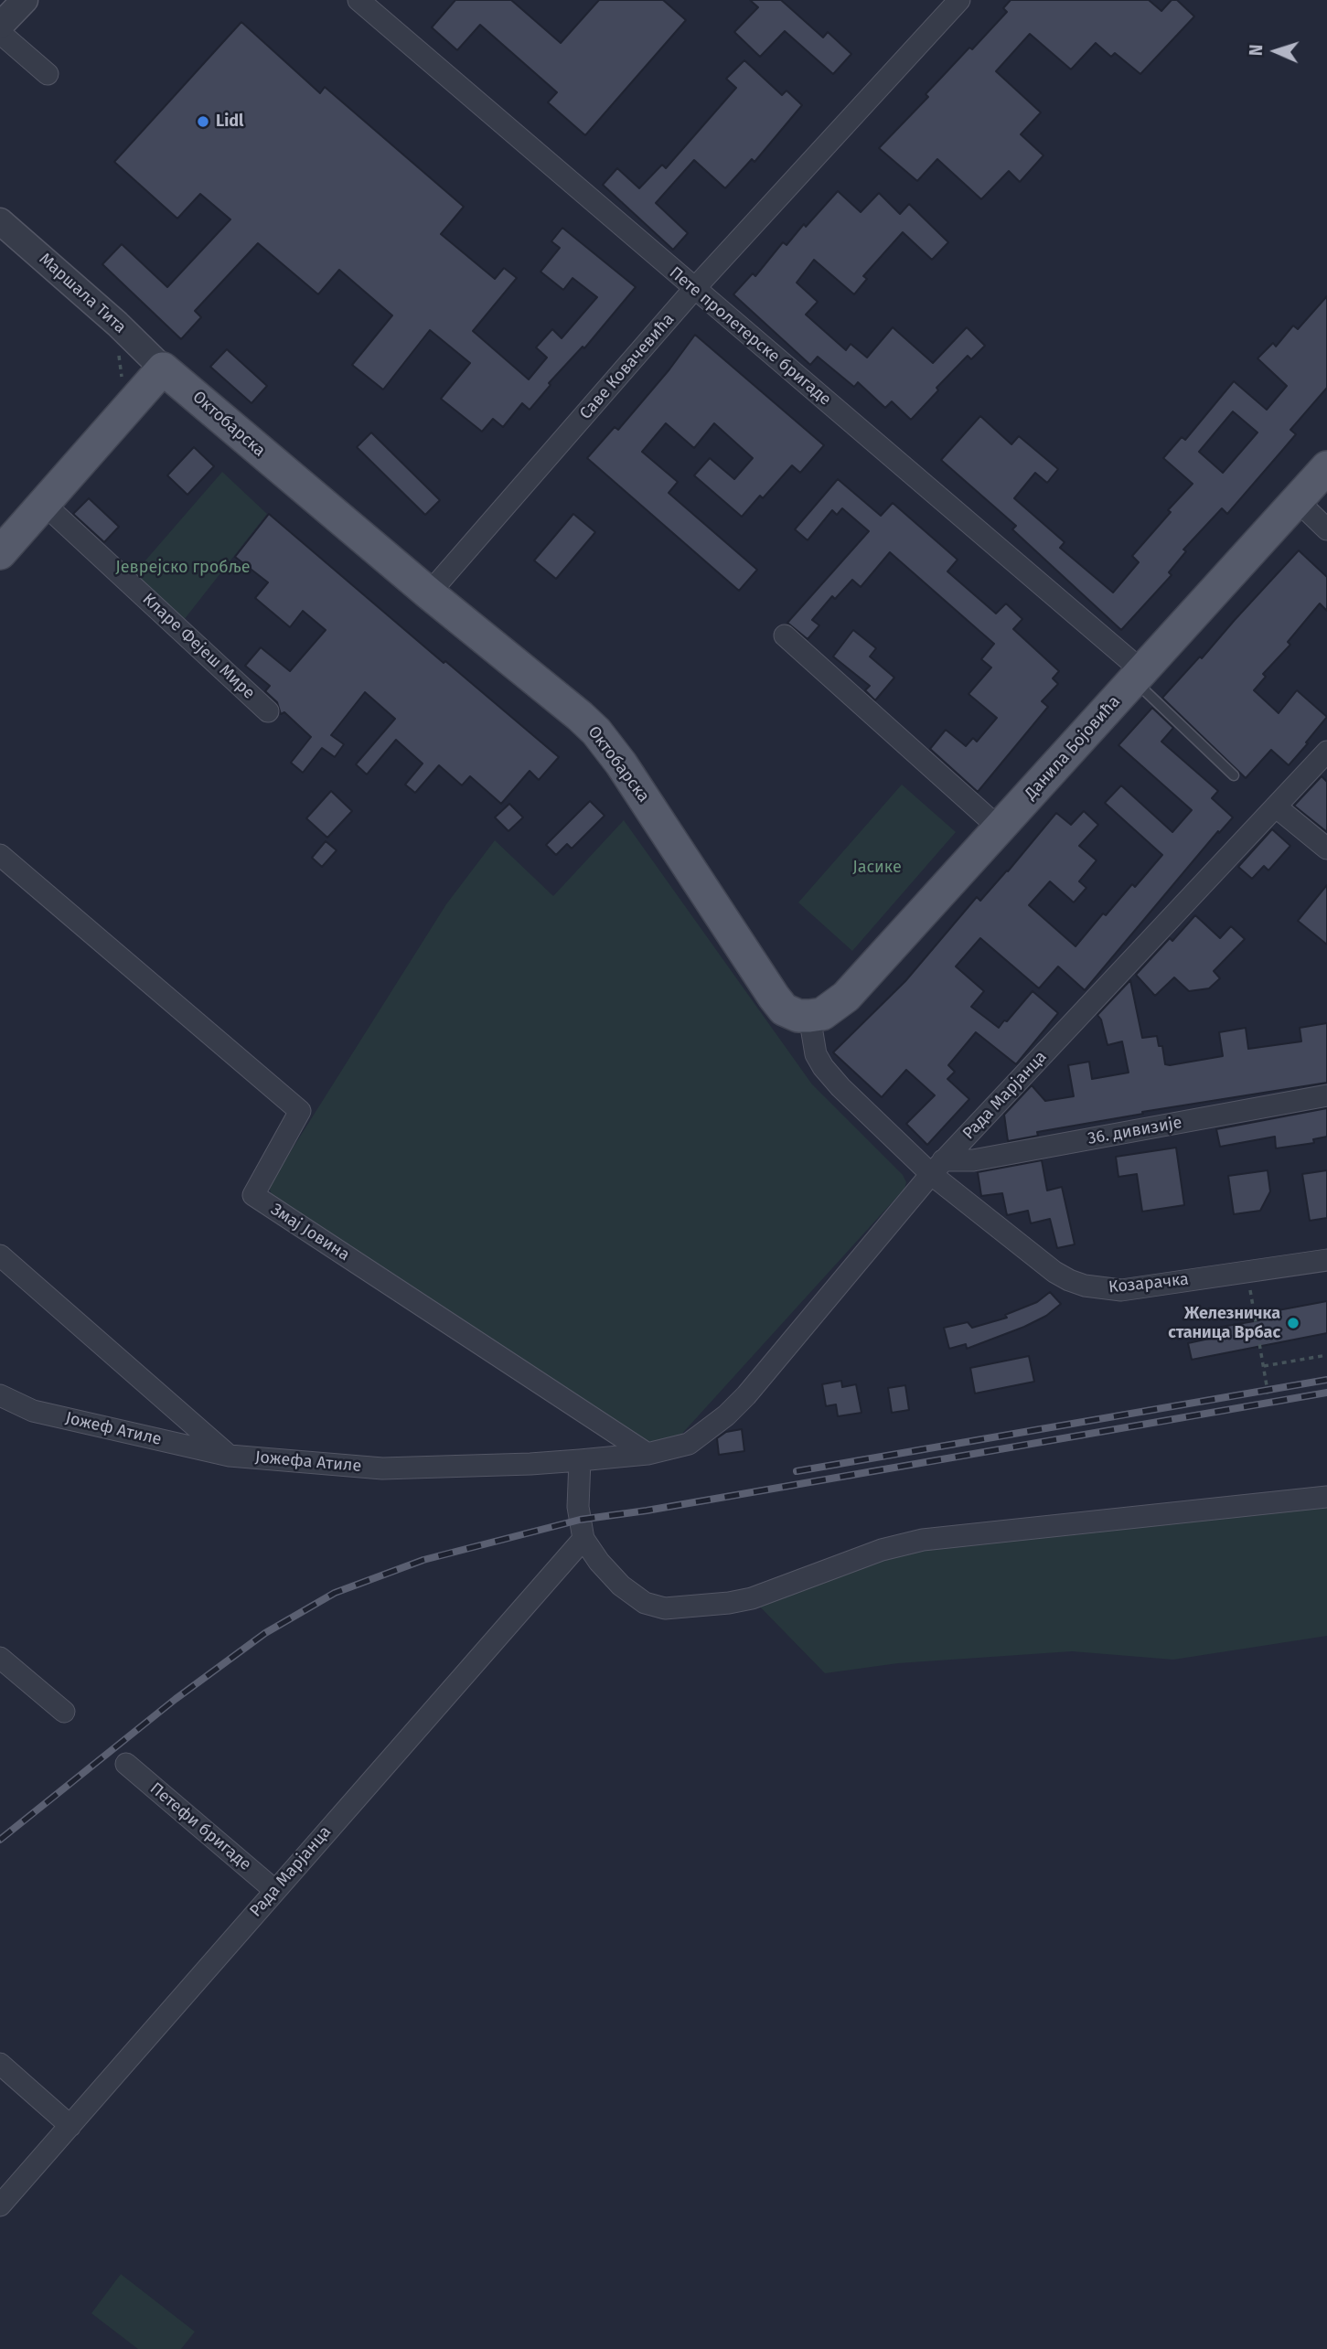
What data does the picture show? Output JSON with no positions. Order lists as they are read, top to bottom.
{
  "streets": {
    "main road": ["Октобарска", "Данила Бојовића"],
    "street": [
      "Маршала Тита",
      "Пете пролетерске бригаде",
      "Саве Ковачевића",
      "Кларе Фејеш Мире",
      "Рада Марјанца",
      "36. дивизије",
      "Змај Јовина",
      "Козарачка",
      "Јожеф Атиле",
      "Јожефа Атиле",
      "Петефи бригаде"
    ]
  },
  "crossings": [
    ["Маршала Тита", "Октобарска"],
    ["Пете пролетерске бригаде", "Саве Ковачевића"],
    ["Пете пролетерске бригаде", "Данила Бојовића"],
    ["Саве Ковачевића", "Октобарска"],
    ["Октобарска", "Данила Бојовића"],
    ["Рада Марјанца", "36. дивизије"],
    ["Рада Марјанца", "Козарачка"],
    ["Рада Марјанца", "Јожефа Атиле"],
    ["Рада Марјанца", "Петефи бригаде"],
    ["36. дивизије", "Козарачка"],
    ["Змај Јовина", "Јожефа Атиле"],
    ["Јожеф Атиле", "Јожефа Атиле"]
  ],
  "parks": ["Јеврејско гробље", "Јасике"],
  "places": ["Lidl", "Железничка станица Врбас"],
  "north": "left"
}
